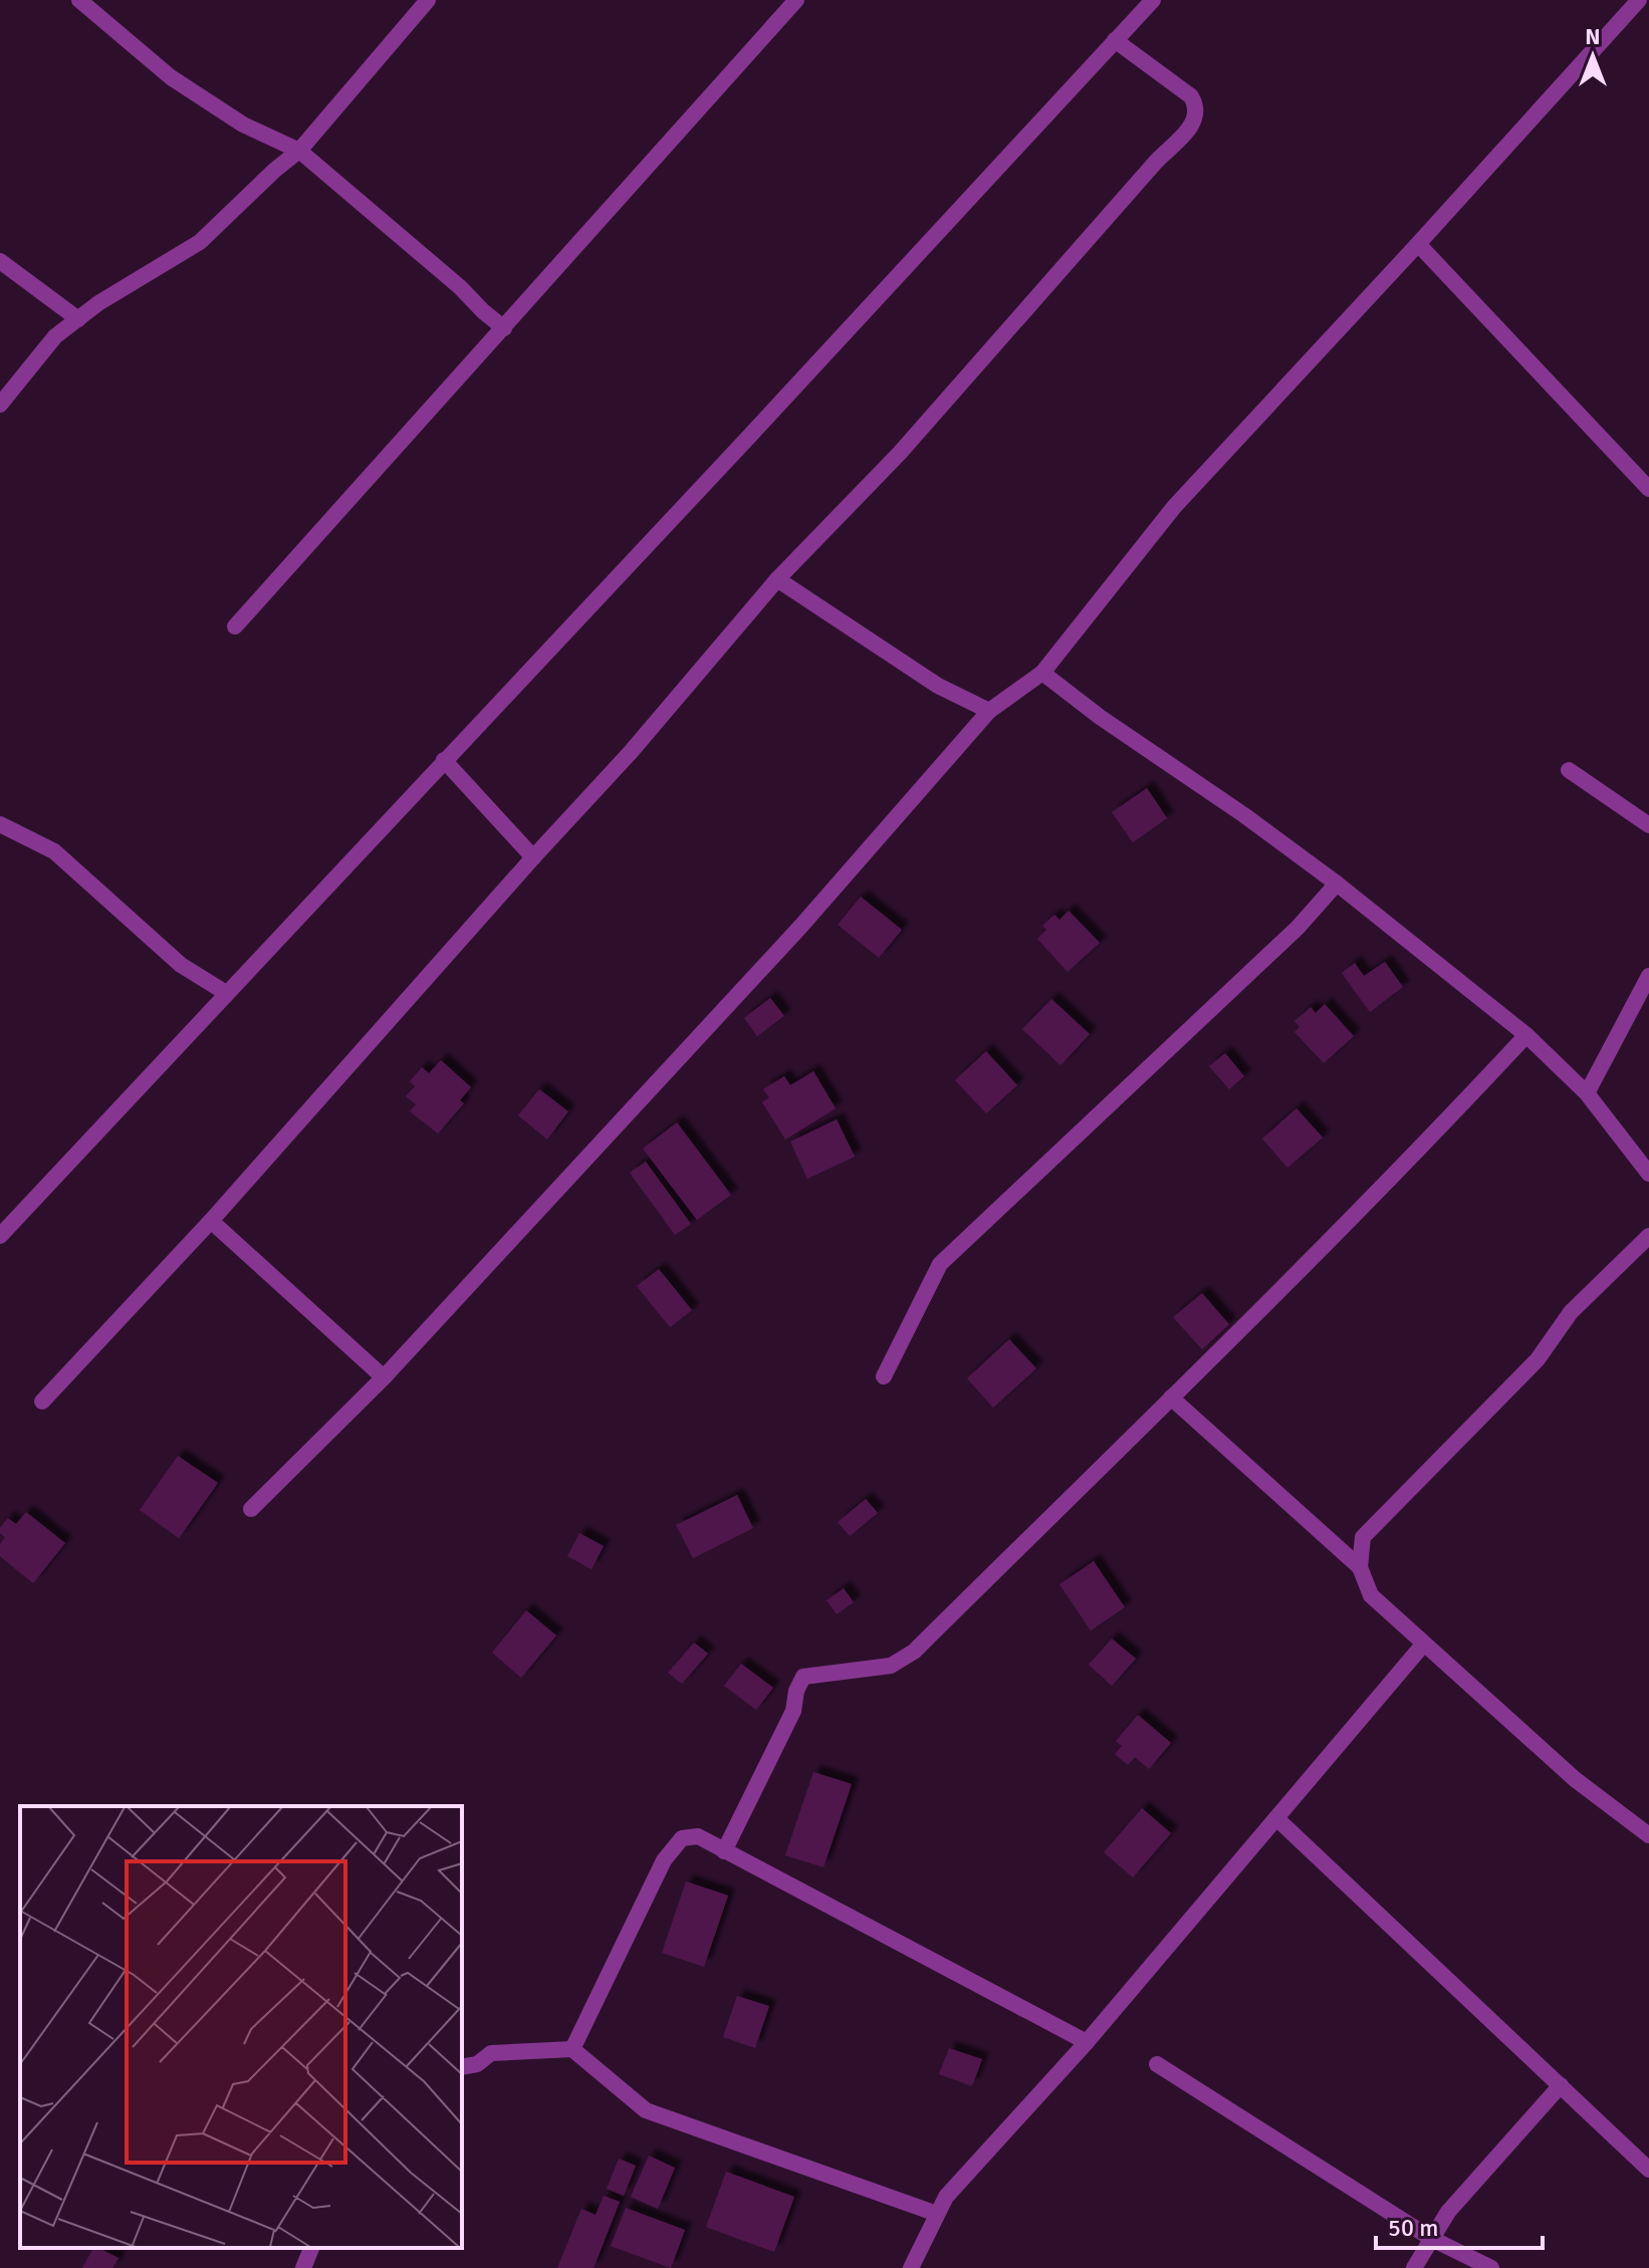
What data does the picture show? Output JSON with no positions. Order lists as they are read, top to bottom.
{
  "scale_bar": "50 m",
  "north": "top"
}
